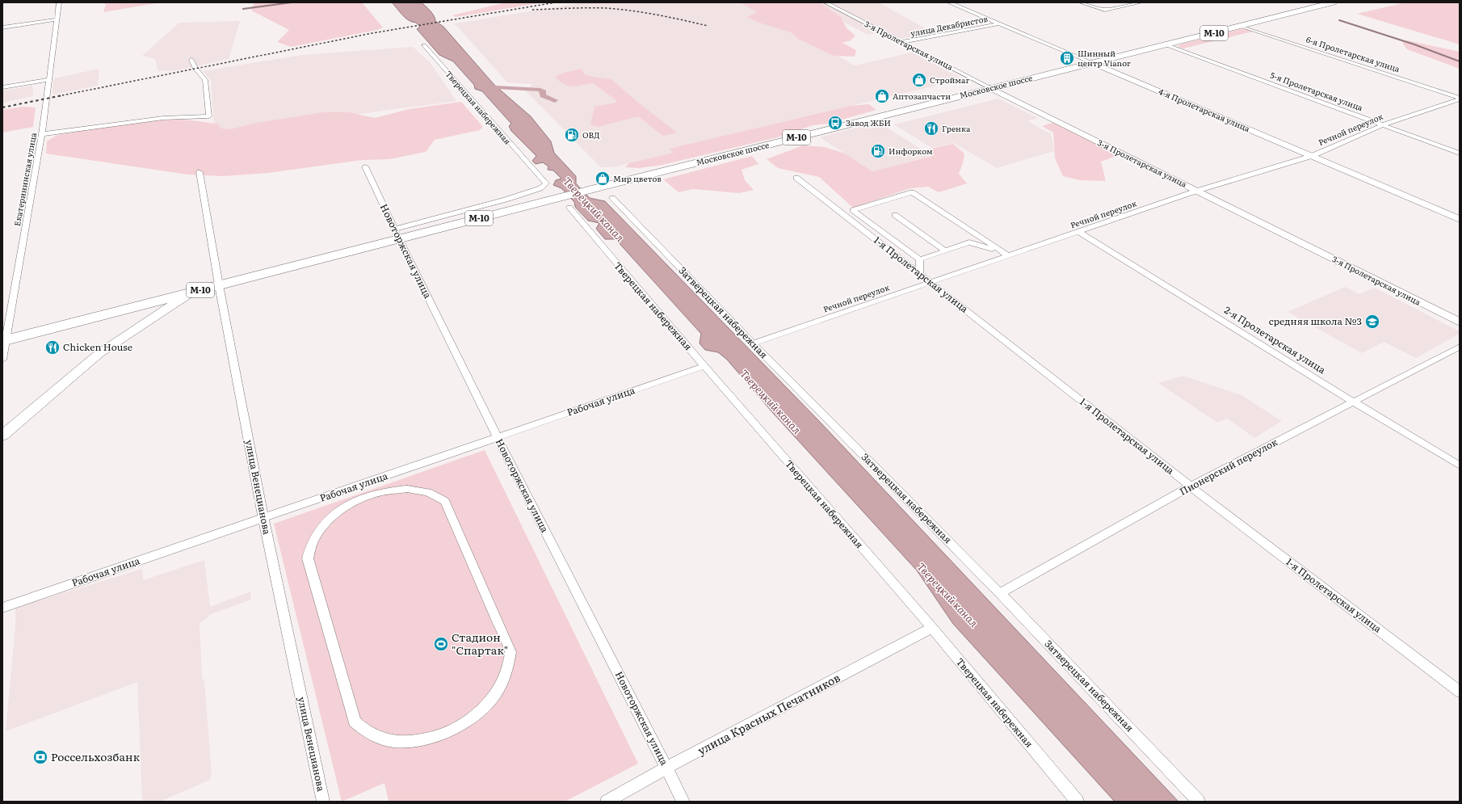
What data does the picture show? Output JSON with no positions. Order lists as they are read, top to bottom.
{
  "streets": {
    "highway": ["М-10", "Московское шоссе"],
    "street": [
      "улица Декабристов",
      "3-я Пролетарская улица",
      "6-я Пролетарская улица",
      "5-я Пролетарская улица",
      "Тверецкая набережная",
      "4-я Пролетарская улица",
      "Речной переулок",
      "Екатерининская улица",
      "Новоторжская улица",
      "1-я Пролетарская улица",
      "Затверецкая набережная",
      "2-я Пролетарская улица",
      "Рабочая улица",
      "Пионерский переулок",
      "улица Венецианова",
      "улица Красных Печатников"
    ]
  },
  "crossings": [
    ["улица Декабристов", "3-я Пролетарская улица"],
    ["улица Декабристов", "4-я Пролетарская улица"],
    ["М-10", "Московское шоссе"],
    ["М-10", "Тверецкая набережная"],
    ["М-10", "Екатерининская улица"],
    ["М-10", "Новоторжская улица"],
    ["М-10", "улица Венецианова"],
    ["3-я Пролетарская улица", "Московское шоссе"],
    ["3-я Пролетарская улица", "Речной переулок"],
    ["6-я Пролетарская улица", "Московское шоссе"],
    ["6-я Пролетарская улица", "Речной переулок"],
    ["Московское шоссе", "5-я Пролетарская улица"],
    ["Московское шоссе", "Тверецкая набережная"],
    ["Московское шоссе", "4-я Пролетарская улица"],
    ["Московское шоссе", "Новоторжская улица"],
    ["5-я Пролетарская улица", "Речной переулок"],
    ["Тверецкая набережная", "Новоторжская улица"],
    ["Тверецкая набережная", "Рабочая улица"],
    ["Тверецкая набережная", "улица Красных Печатников"],
    ["4-я Пролетарская улица", "Речной переулок"],
    ["Речной переулок", "1-я Пролетарская улица"],
    ["Речной переулок", "Затверецкая набережная"],
    ["Речной переулок", "2-я Пролетарская улица"],
    ["Новоторжская улица", "Рабочая улица"],
    ["Новоторжская улица", "улица Красных Печатников"],
    ["1-я Пролетарская улица", "Пионерский переулок"],
    ["Затверецкая набережная", "Пионерский переулок"],
    ["2-я Пролетарская улица", "Пионерский переулок"],
    ["Рабочая улица", "улица Венецианова"]
  ],
  "water": ["Тверецкий канал"],
  "places": {
    "building": ["Шинный центр Vianor"],
    "shop": ["Строймаг", "Аптозапчасти", "Мир цветов"],
    "bus stop": ["Завод ЖБИ"],
    "restaurant": ["Гренка", "Chicken House"],
    "fuel station": ["ОВД", "Инфорком"],
    "school or university": ["средняя школа №3"],
    "sports": ["Стадион \"Спартак\""],
    "bank": ["Россельхозбанк"]
  }
}
